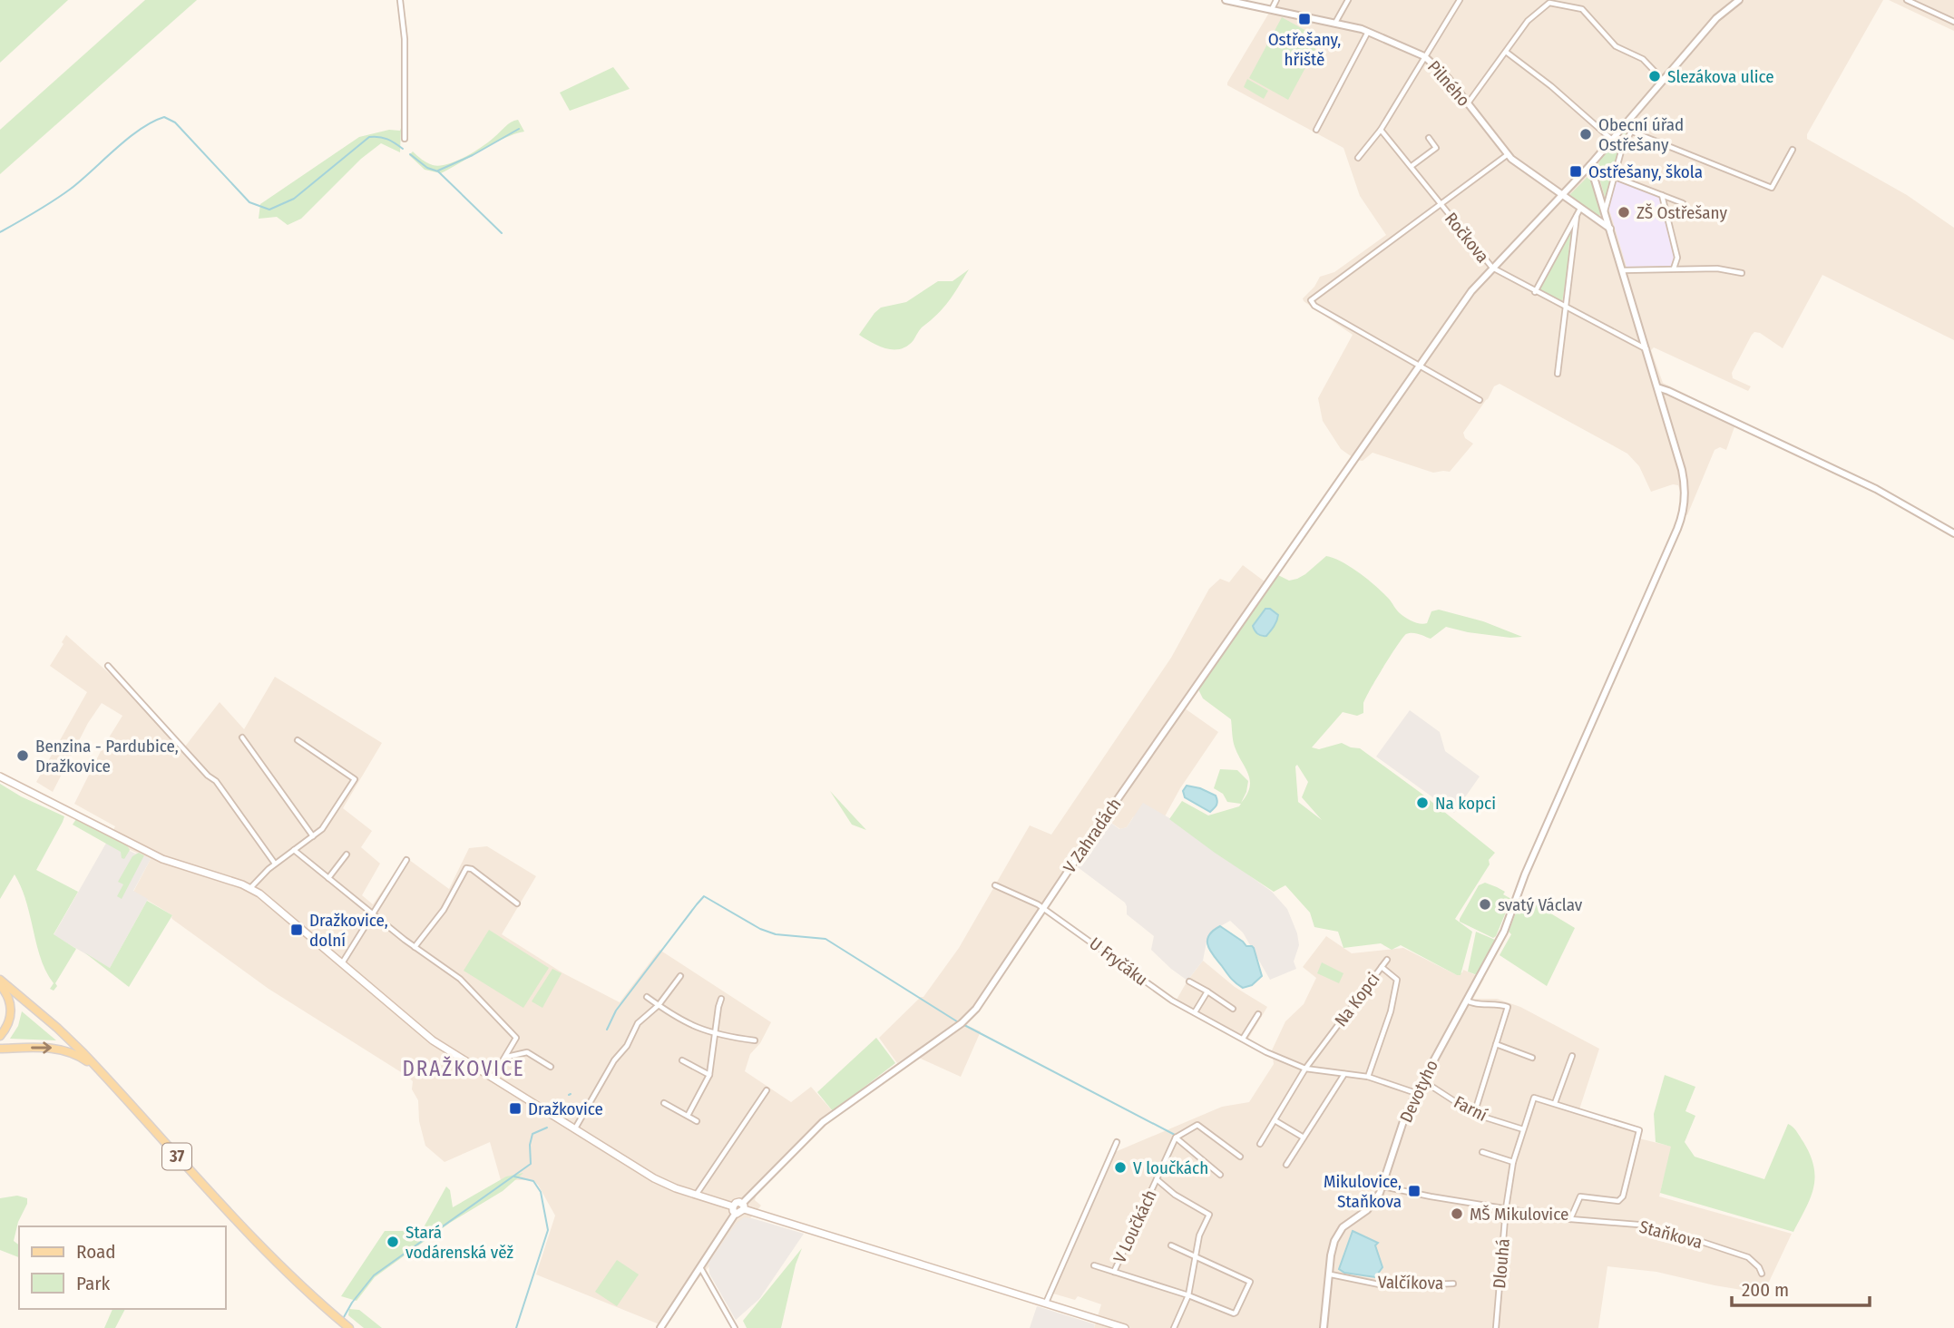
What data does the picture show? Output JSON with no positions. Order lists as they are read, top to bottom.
{
  "streets": {
    "main road": ["37"],
    "street": [
      "Pilného",
      "Ročkova",
      "V Zahradách",
      "U Fryčáku",
      "Na Kopci",
      "Devotyho",
      "Farní",
      "V Loučkách",
      "Staňkova",
      "Dlouhá",
      "Valčíkova"
    ]
  },
  "crossings": [
    ["Pilného", "V Zahradách"],
    ["Pilného", "Devotyho"],
    ["Ročkova", "V Zahradách"],
    ["Ročkova", "Devotyho"],
    ["V Zahradách", "U Fryčáku"],
    ["V Zahradách", "Devotyho"],
    ["U Fryčáku", "Na Kopci"],
    ["Devotyho", "Farní"],
    ["Devotyho", "Staňkova"],
    ["Farní", "Dlouhá"],
    ["Staňkova", "Dlouhá"]
  ],
  "districts": ["DRAŽKOVICE"],
  "places": {
    "transit": [
      "Ostřešany, hřiště",
      "Ostřešany, škola",
      "Dražkovice, dolní",
      "Dražkovice",
      "Mikulovice, Staňkova"
    ],
    "other": [
      "Slezákova ulice",
      "Obecní úřad Ostřešany",
      "ZŠ Ostřešany",
      "Benzina - Pardubice, Dražkovice",
      "Na kopci",
      "svatý Václav",
      "V loučkách",
      "MŠ Mikulovice",
      "Stará vodárenská věž"
    ]
  },
  "legend": ["Road", "Park"],
  "scale_bar": "200 m"
}
